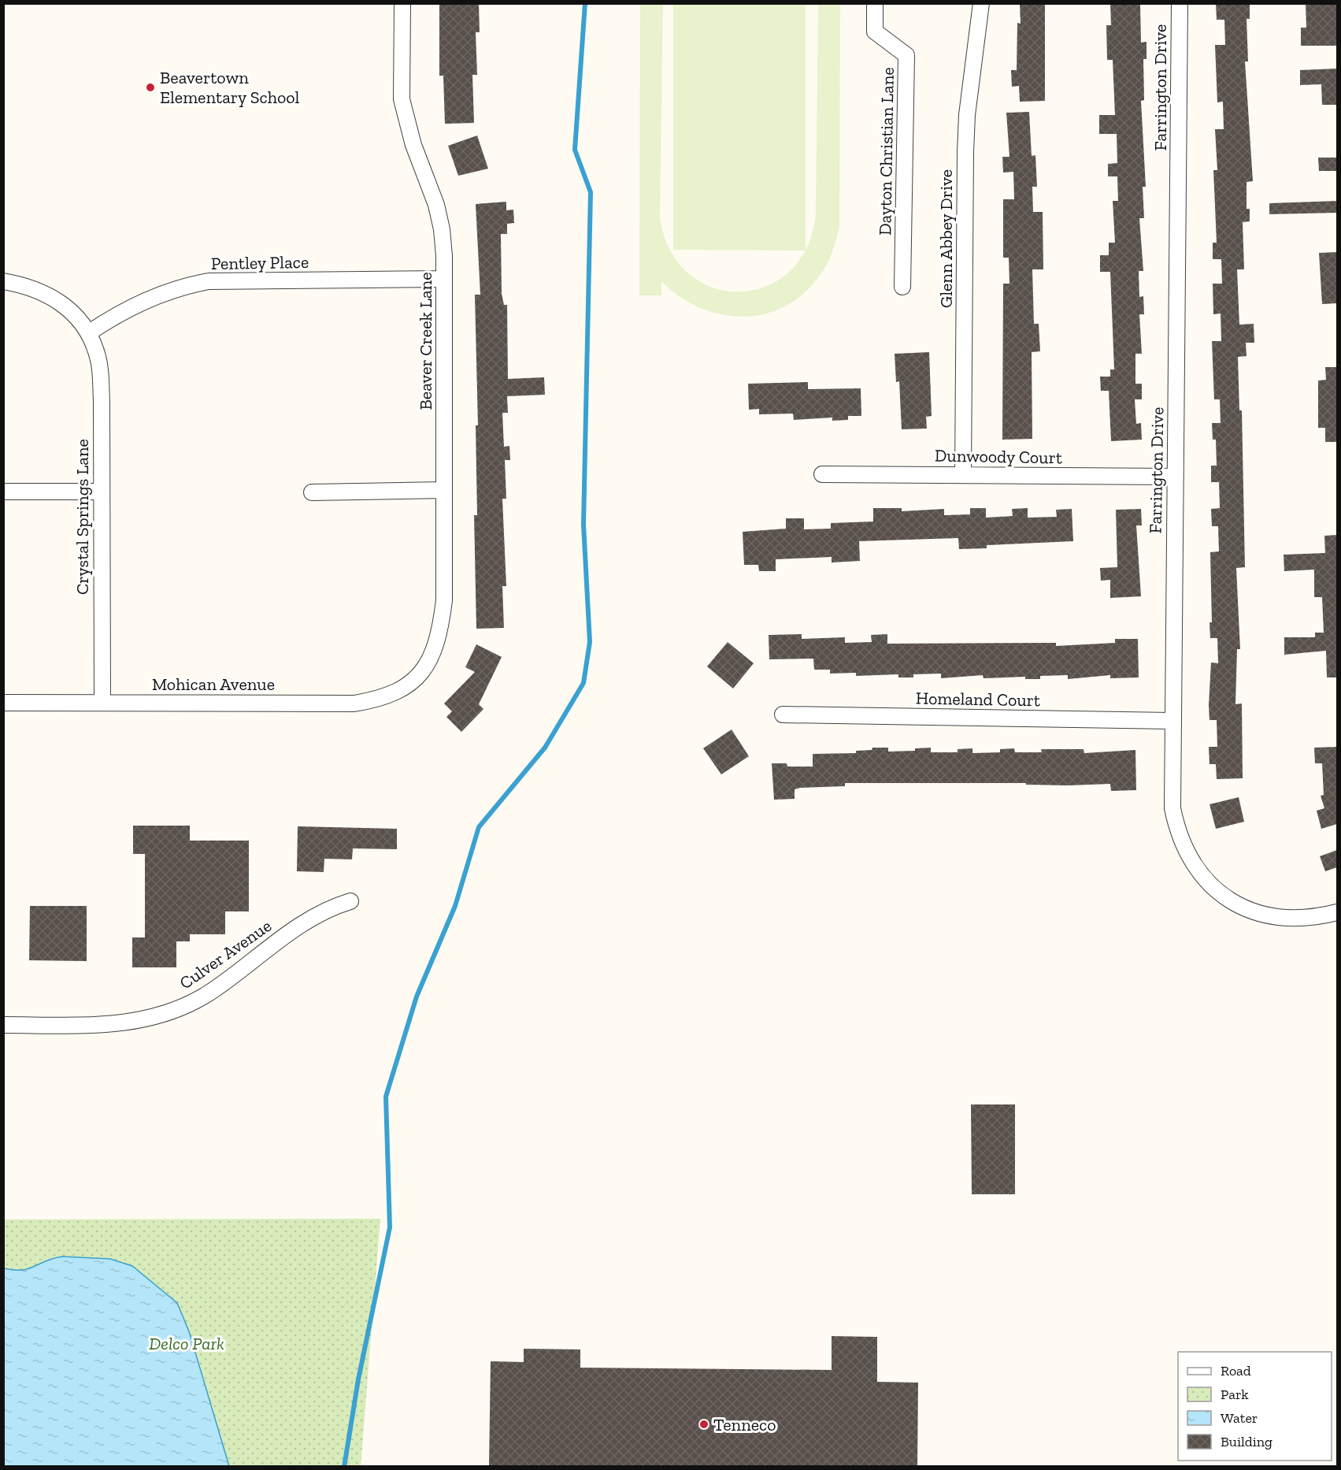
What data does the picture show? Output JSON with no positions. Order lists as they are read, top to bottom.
{
  "streets": {
    "street": [
      "Farrington Drive",
      "Dayton Christian Lane",
      "Glenn Abbey Drive",
      "Pentley Place",
      "Beaver Creek Lane",
      "Dunwoody Court",
      "Crystal Springs Lane",
      "Mohican Avenue",
      "Homeland Court",
      "Culver Avenue"
    ]
  },
  "crossings": [
    ["Farrington Drive", "Dunwoody Court"],
    ["Farrington Drive", "Homeland Court"],
    ["Glenn Abbey Drive", "Dunwoody Court"],
    ["Pentley Place", "Beaver Creek Lane"],
    ["Pentley Place", "Crystal Springs Lane"],
    ["Beaver Creek Lane", "Mohican Avenue"],
    ["Crystal Springs Lane", "Mohican Avenue"]
  ],
  "parks": ["Delco Park"],
  "places": ["Beavertown Elementary School", "Tenneco"],
  "legend": [
    "Road",
    "Park",
    "Water",
    "Building"
  ]
}
